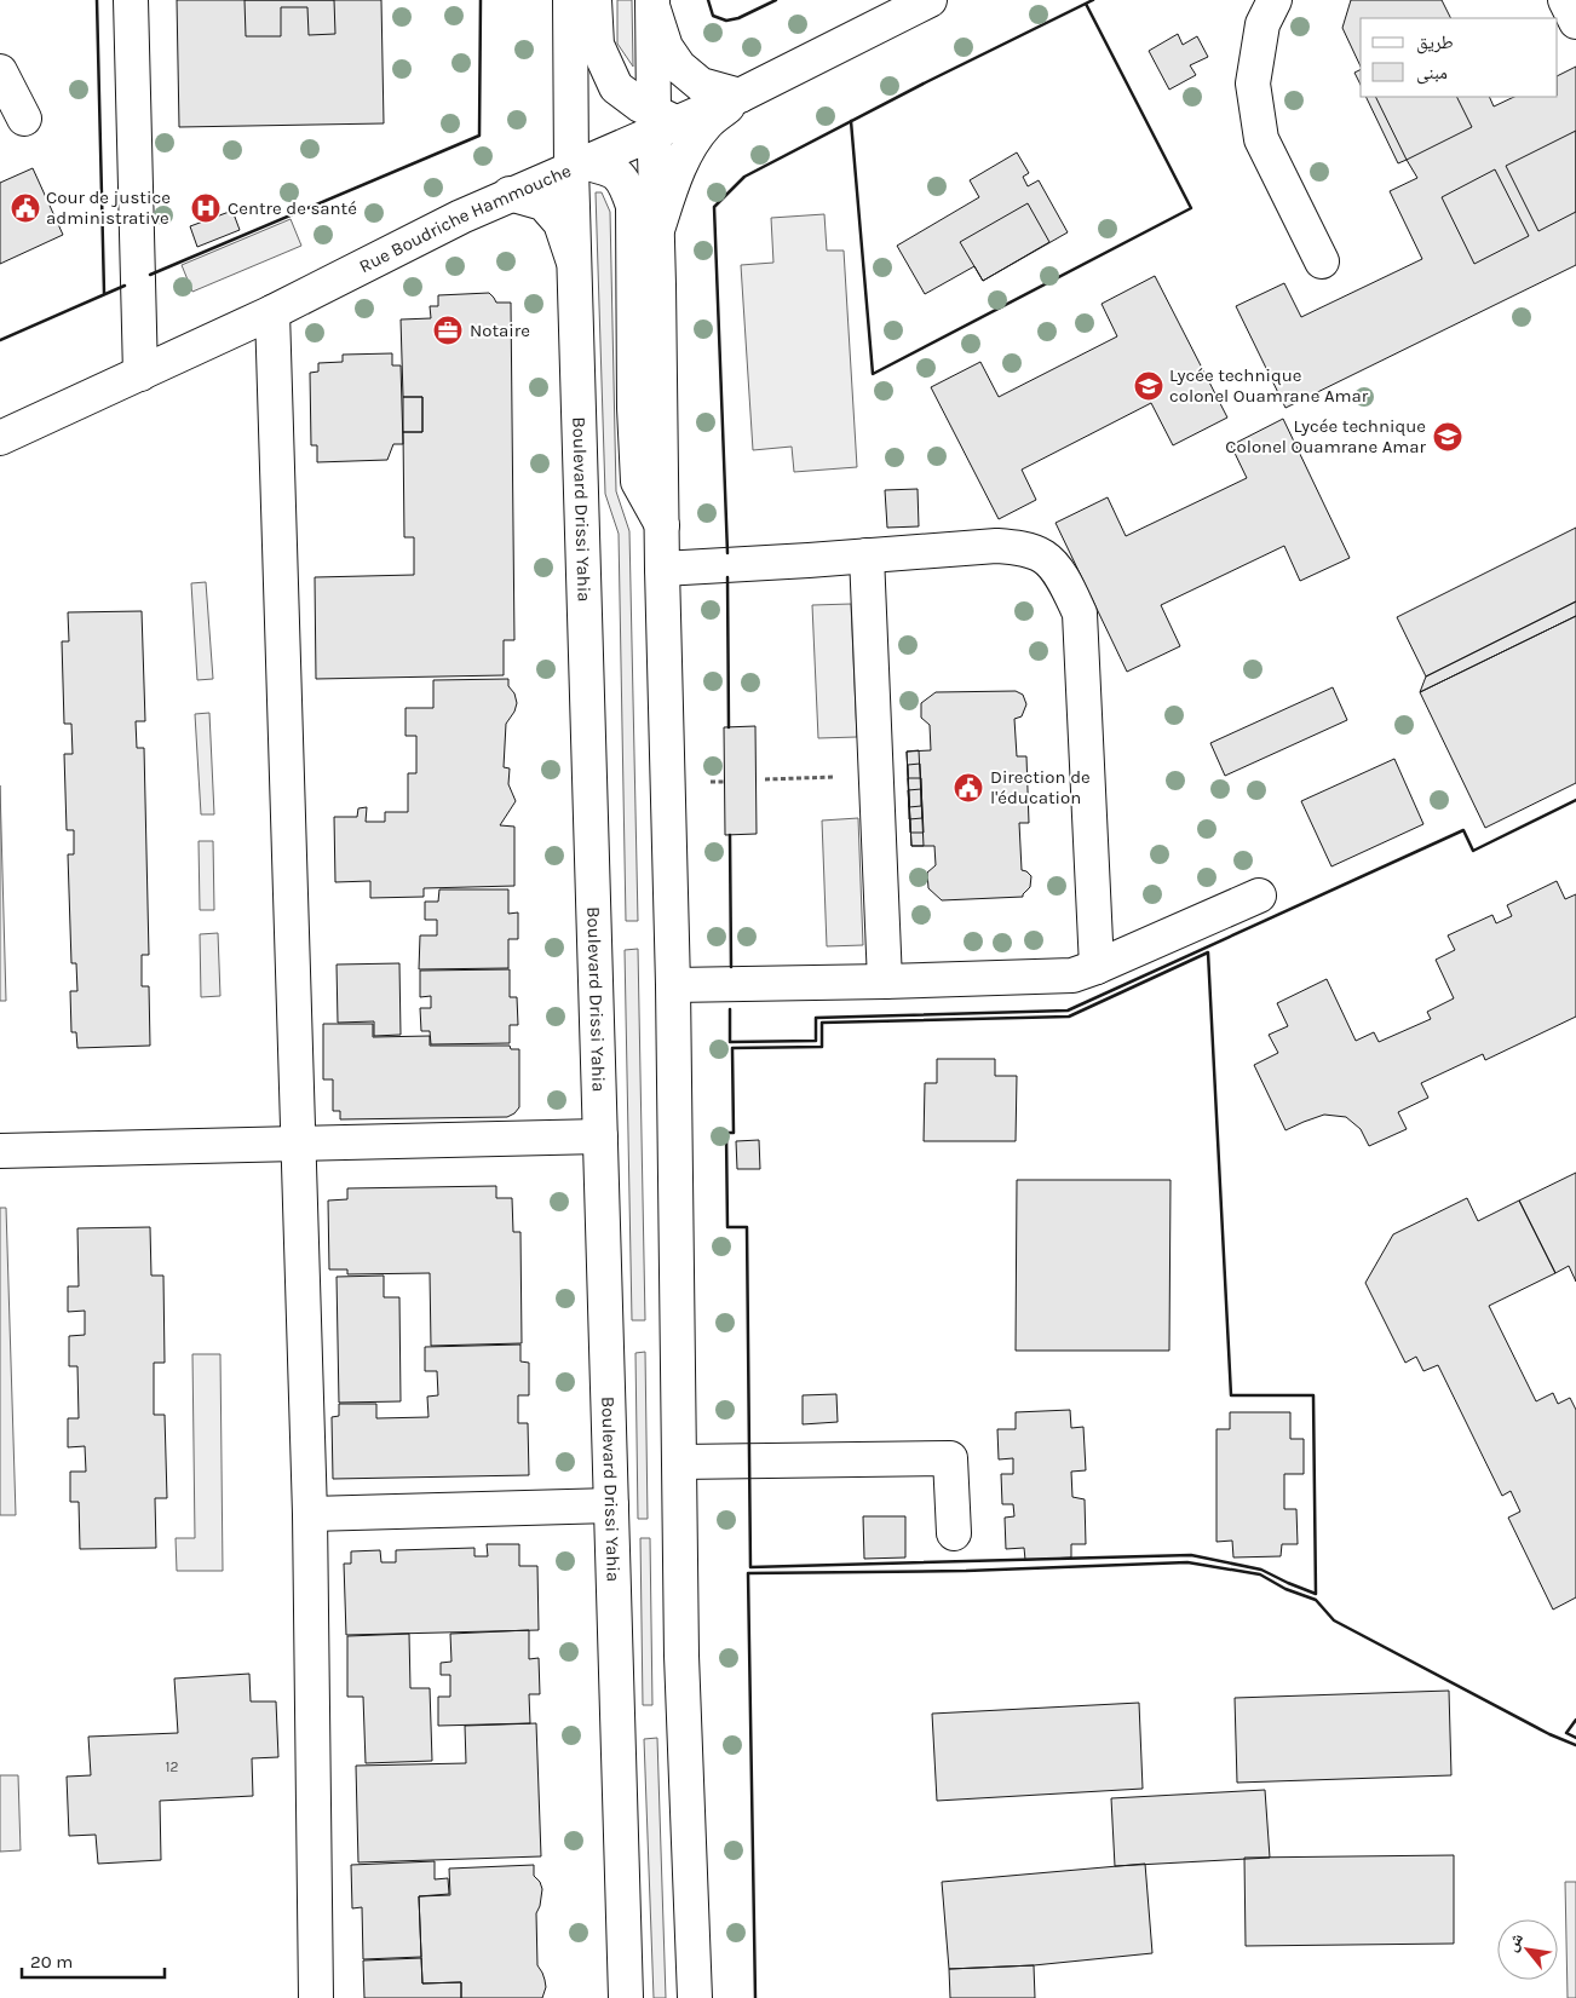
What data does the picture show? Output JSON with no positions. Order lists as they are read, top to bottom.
{
  "streets": {
    "street": ["Rue Boudriche Hammouche", "Boulevard Drissi Yahia"]
  },
  "crossings": [
    ["Rue Boudriche Hammouche", "Boulevard Drissi Yahia"]
  ],
  "places": {
    "public building": ["Cour de justice administrative", "Direction de l'éducation"],
    "hospital": ["Centre de santé"],
    "office": ["Notaire"],
    "school or university": ["Lycée technique colonel Ouamrane Amar", "Lycée technique Colonel Ouamrane Amar"]
  },
  "house_numbers": ["12"],
  "legend": ["طريق", "مبنى"],
  "scale_bar": "20 m",
  "north": "top left"
}
